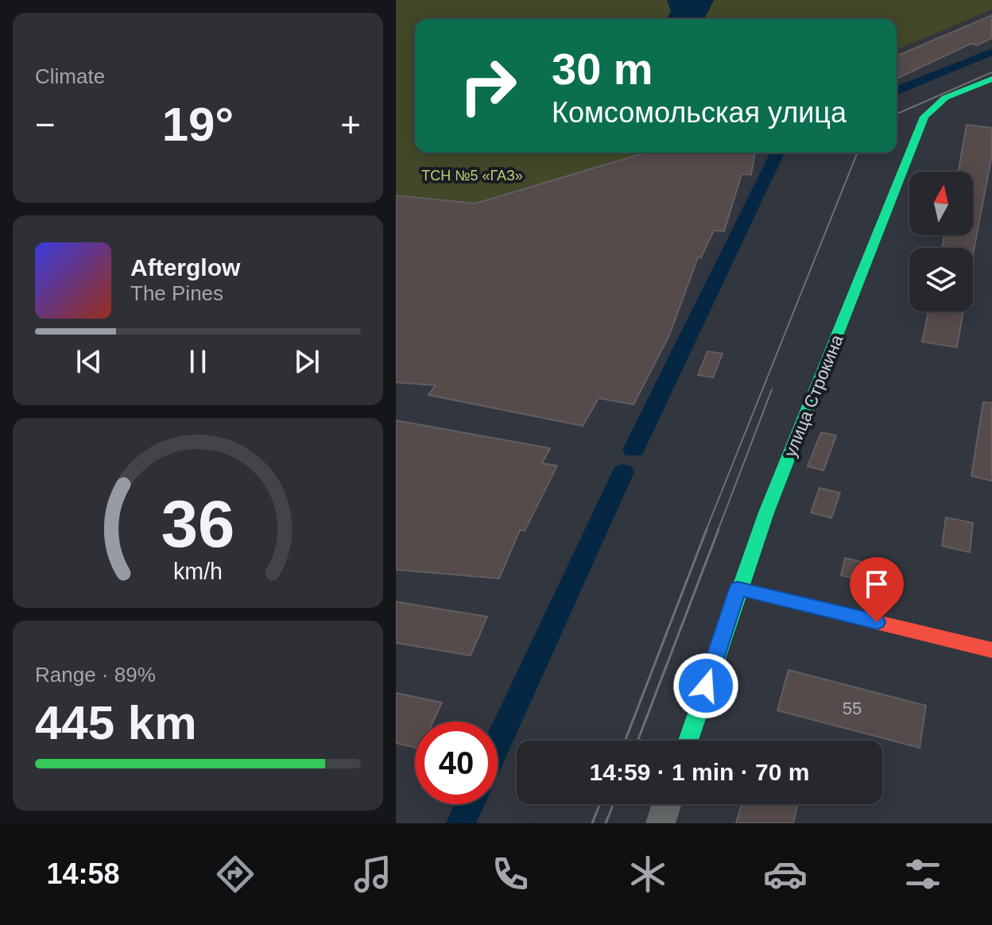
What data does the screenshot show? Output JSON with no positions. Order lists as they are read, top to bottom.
{
  "streets": {
    "street": ["улица Строкина"]
  },
  "parks": ["ТСН №5 «ГАЗ»"],
  "house_numbers": ["55"],
  "north": "top",
  "page": {
    "tile": [
      "Climate",
      ["Range · 89%", "445 km"]
    ],
    "turn": ["30 m", "Комсомольская улица"],
    "heat": ["−", "19°", "+"],
    "song": ["Afterglow", "The Pines"],
    "limit": "40",
    "trip": "14:59 · 1 min · 70 m",
    "tabs": "14:58",
    "gauge": ["36", "km/h"]
  }
}
